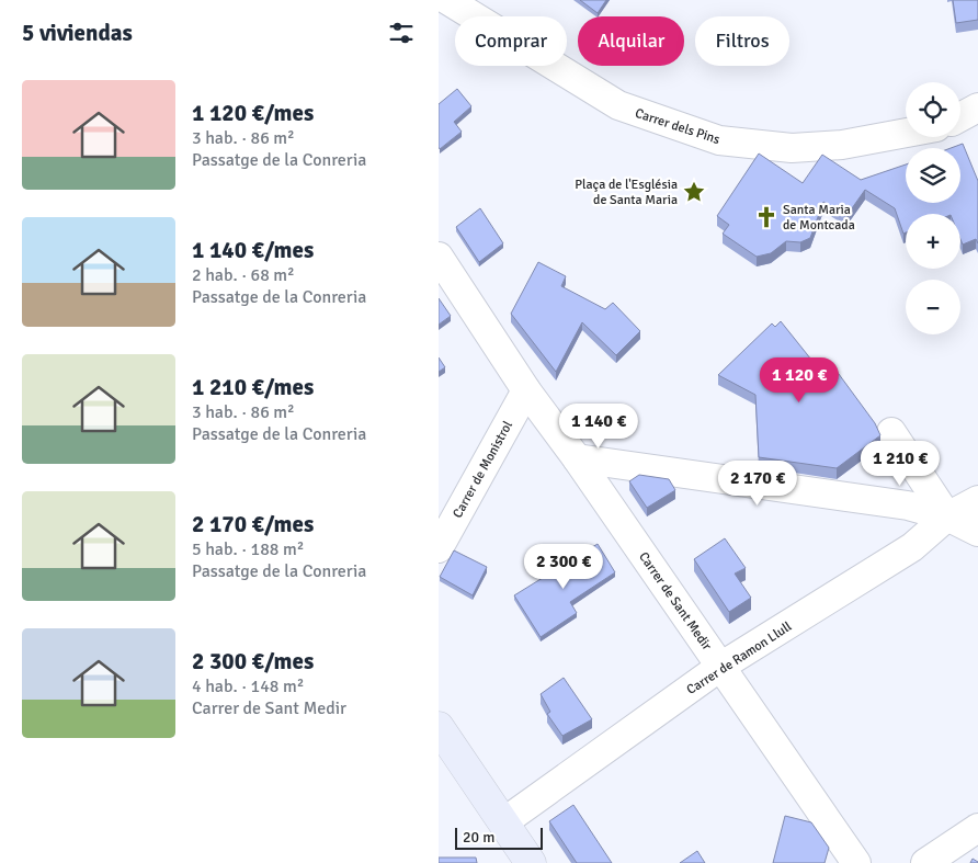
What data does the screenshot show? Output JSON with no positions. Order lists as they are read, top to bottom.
{
  "streets": {
    "street": [
      "Carrer dels Pins",
      "Carrer de Monistrol",
      "Carrer de Sant Medir",
      "Carrer de Ramon Llull"
    ]
  },
  "crossings": [
    ["Carrer de Monistrol", "Carrer de Sant Medir"],
    ["Carrer de Sant Medir", "Carrer de Ramon Llull"]
  ],
  "places": {
    "place": ["Plaça de l'Església de Santa Maria"],
    "church": ["Santa Maria de Montcada"]
  },
  "scale_bar": "20 m",
  "page": {
    "heading": "5 viviendas",
    "chip": ["Comprar", "Alquilar", "Filtros"],
    "list": [
      {
        "name": "1 120 €/mes",
        "note": "3 hab. · 86 m² · Passatge de la Conreria"
      },
      {
        "name": "1 140 €/mes",
        "note": "2 hab. · 68 m² · Passatge de la Conreria"
      },
      {
        "name": "1 210 €/mes",
        "note": "3 hab. · 86 m² · Passatge de la Conreria"
      },
      {
        "name": "2 170 €/mes",
        "note": "5 hab. · 188 m² · Passatge de la Conreria"
      },
      {
        "name": "2 300 €/mes",
        "note": "4 hab. · 148 m² · Carrer de Sant Medir"
      }
    ],
    "map_buttons": ["+", "−"],
    "price": [
      "1 120 €",
      "1 140 €",
      "1 210 €",
      "2 170 €",
      "2 300 €"
    ],
    "scale": "20 m"
  }
}
